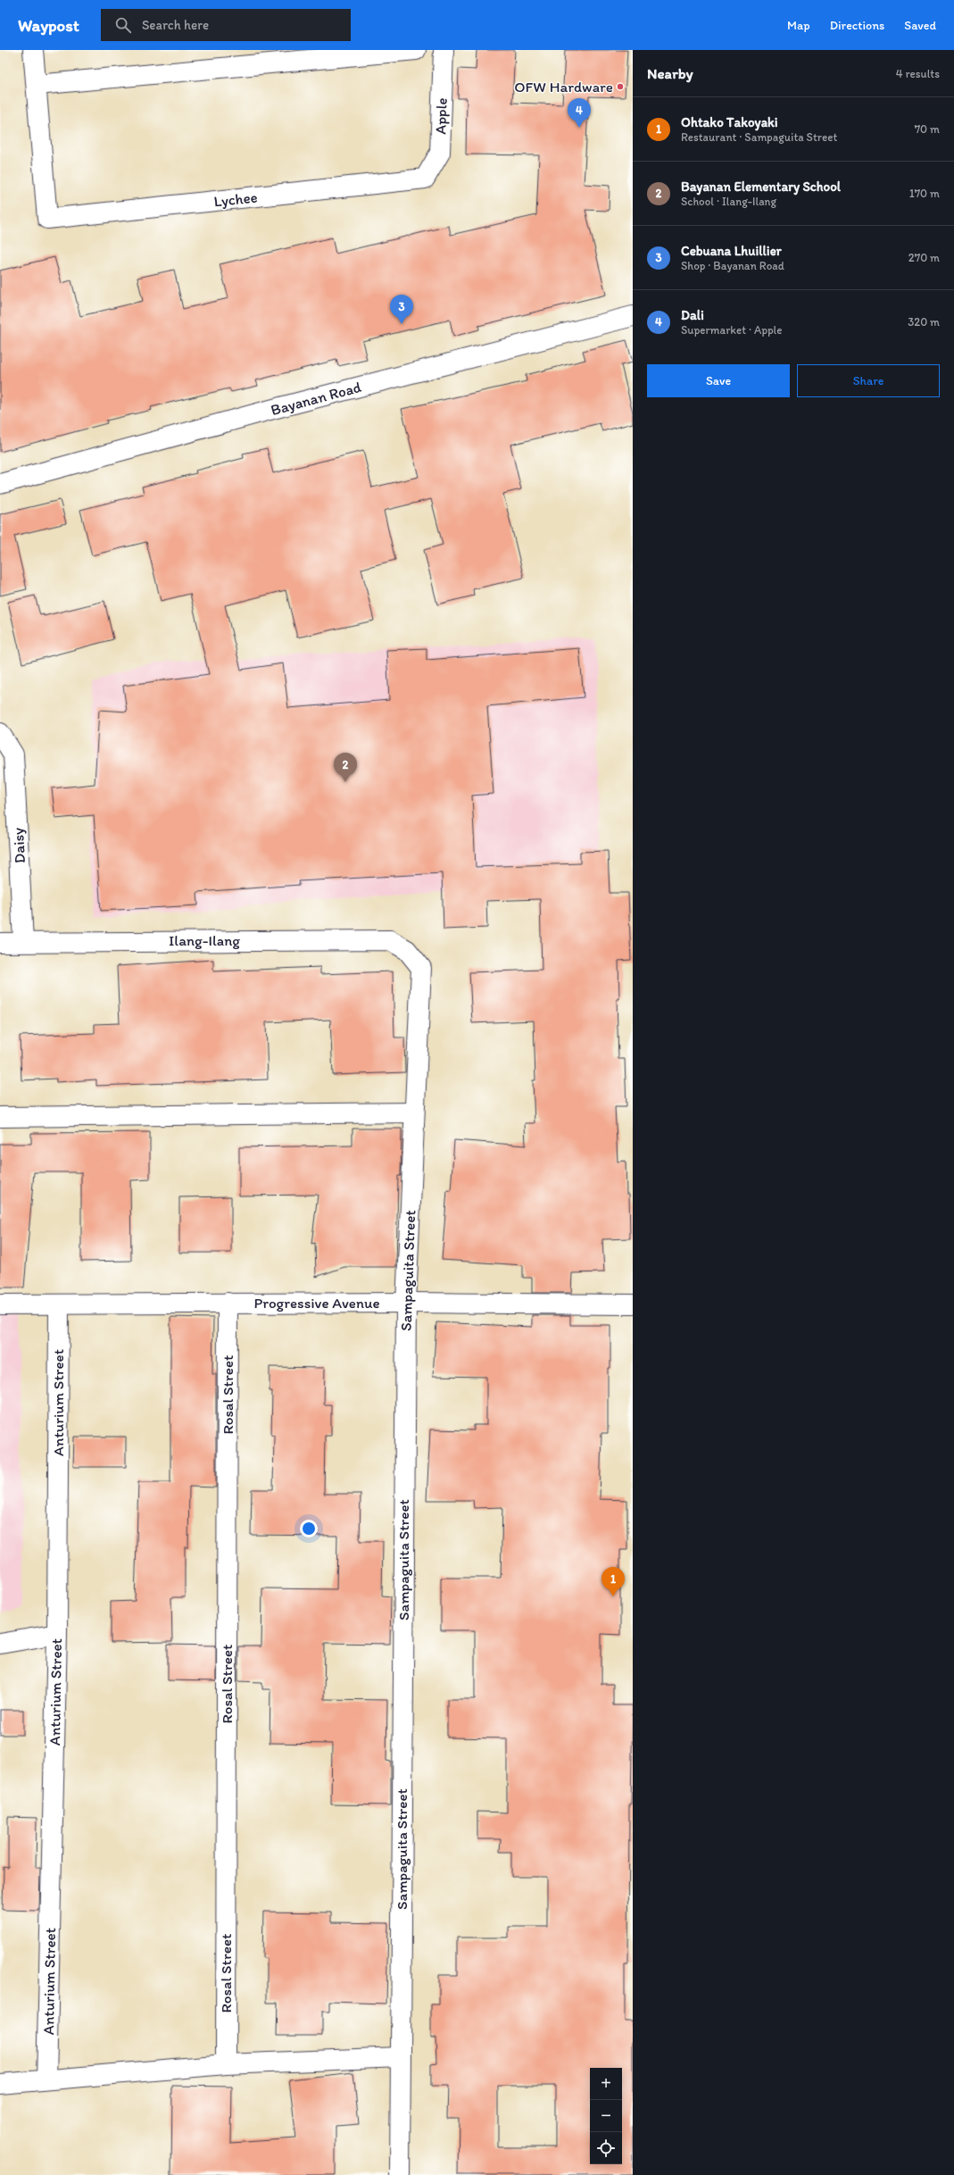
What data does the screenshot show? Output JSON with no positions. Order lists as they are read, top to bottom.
{
  "streets": {
    "street": [
      "Apple",
      "Lychee",
      "Bayanan Road",
      "Daisy",
      "Ilang-Ilang",
      "Sampaguita Street",
      "Progressive Avenue",
      "Rosal Street",
      "Anturium Street"
    ]
  },
  "crossings": [
    ["Apple", "Lychee"],
    ["Daisy", "Ilang-Ilang"],
    ["Ilang-Ilang", "Sampaguita Street"],
    ["Sampaguita Street", "Progressive Avenue"],
    ["Progressive Avenue", "Rosal Street"],
    ["Progressive Avenue", "Anturium Street"]
  ],
  "places": ["OFW Hardware"],
  "page": {
    "header": "Waypost",
    "search": "Search here",
    "nav": ["Map", "Directions", "Saved"],
    "heading": ["Nearby", "4 results"],
    "list": [
      {
        "mark": "1",
        "name": "Ohtako Takoyaki",
        "note": "Restaurant · Sampaguita Street",
        "value": "70 m"
      },
      {
        "mark": "2",
        "name": "Bayanan Elementary School",
        "note": "School · Ilang-Ilang",
        "value": "170 m"
      },
      {
        "mark": "3",
        "name": "Cebuana Lhuillier",
        "note": "Shop · Bayanan Road",
        "value": "270 m"
      },
      {
        "mark": "4",
        "name": "Dali",
        "note": "Supermarket · Apple",
        "value": "320 m"
      }
    ],
    "pins": [
      "4",
      "3",
      "2",
      "1"
    ],
    "buttons": ["Save", "Share"],
    "map_buttons": ["+", "−"]
  }
}
